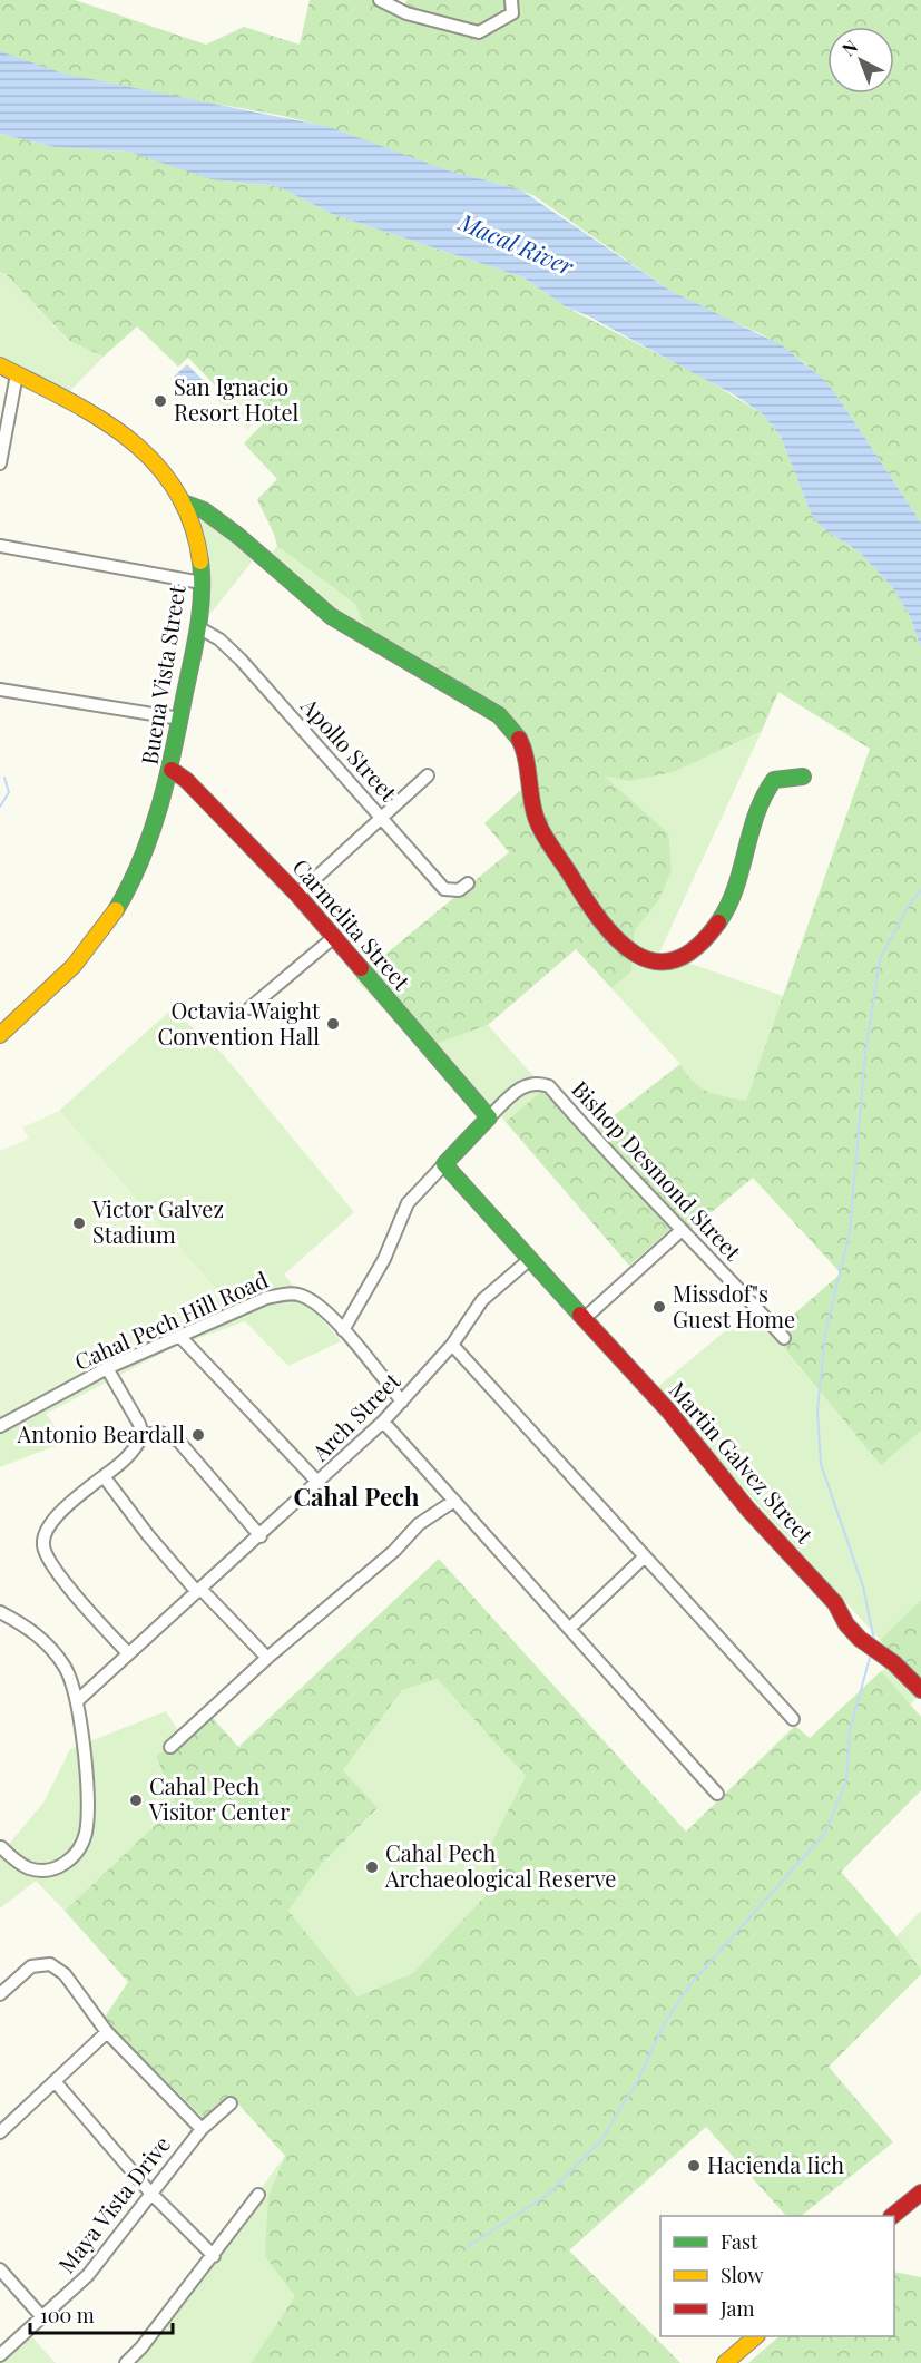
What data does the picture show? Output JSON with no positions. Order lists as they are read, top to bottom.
{
  "streets": {
    "street": [
      "Buena Vista Street",
      "Apollo Street",
      "Carmelita Street",
      "Bishop Desmond Street",
      "Cahal Pech Hill Road",
      "Arch Street",
      "Martin Galvez Street",
      "Maya Vista Drive"
    ]
  },
  "crossings": [
    ["Buena Vista Street", "Apollo Street"],
    ["Buena Vista Street", "Carmelita Street"],
    ["Carmelita Street", "Bishop Desmond Street"],
    ["Cahal Pech Hill Road", "Arch Street"],
    ["Arch Street", "Martin Galvez Street"]
  ],
  "districts": ["Cahal Pech"],
  "water": ["Macal River"],
  "places": [
    "San Ignacio Resort Hotel",
    "Octavia Waight Convention Hall",
    "Victor Galvez Stadium",
    "Missdof\"s Guest Home",
    "Antonio Beardall",
    "Cahal Pech Visitor Center",
    "Cahal Pech Archaeological Reserve",
    "Hacienda Iich"
  ],
  "legend": ["Fast", "Slow", "Jam"],
  "scale_bar": "100 m",
  "north": "top left"
}
